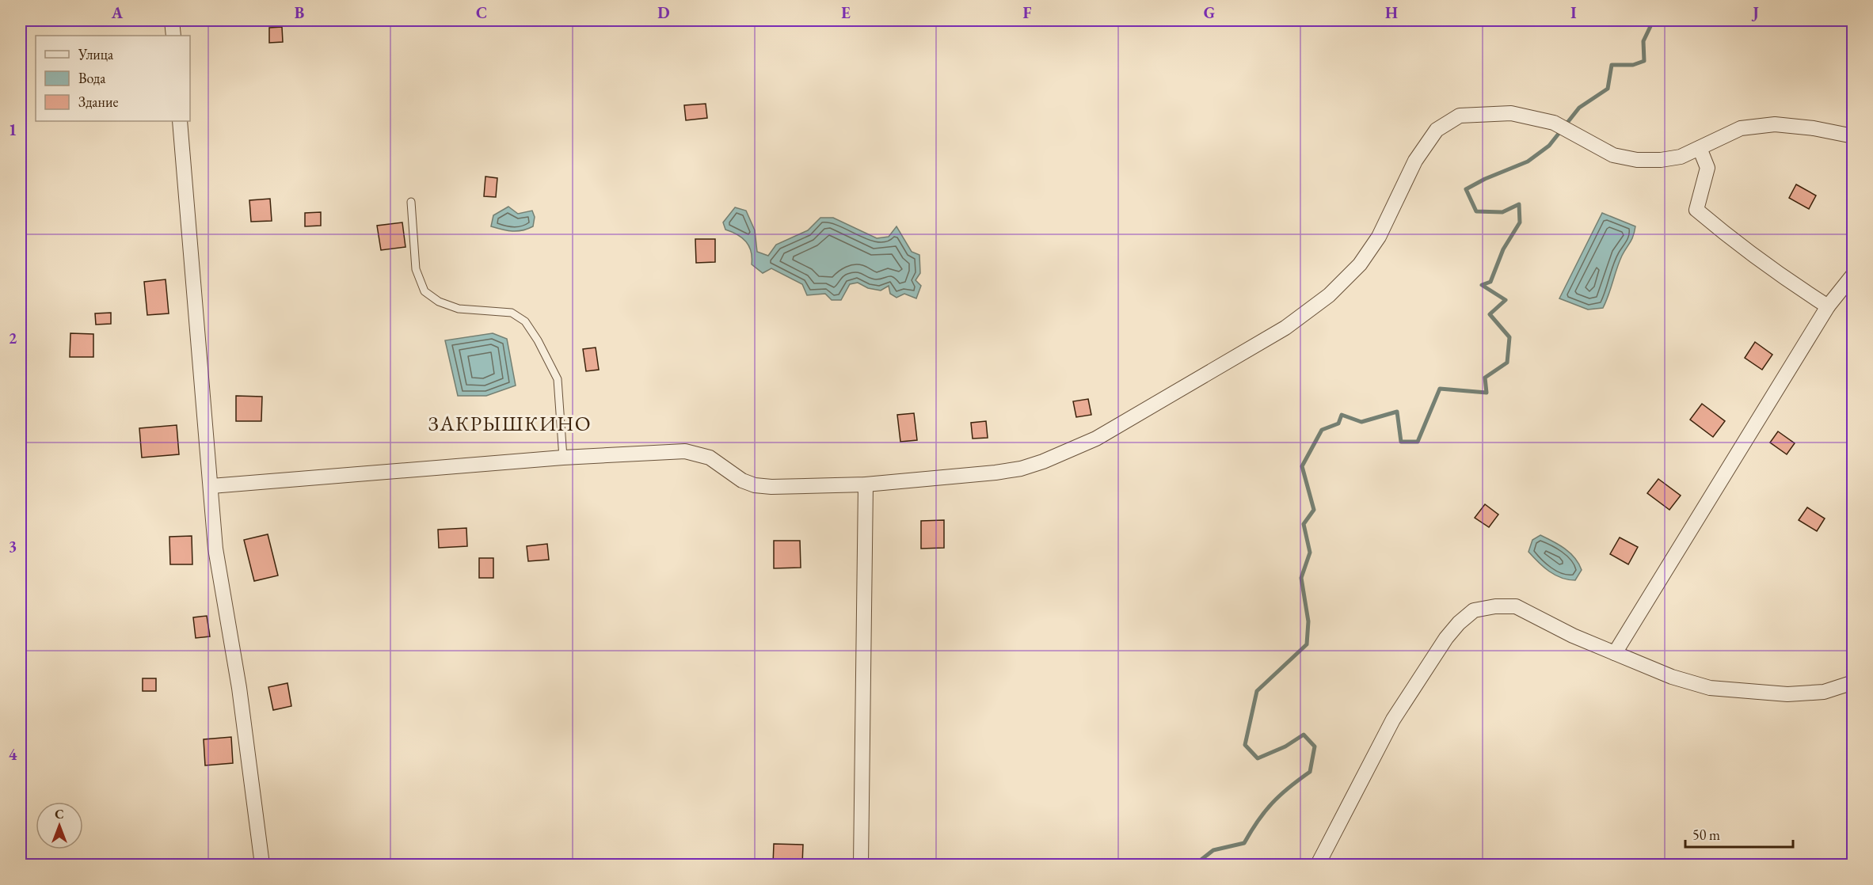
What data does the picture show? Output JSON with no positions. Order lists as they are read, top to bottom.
{
  "districts": ["ЗАКРЫШКИНО"],
  "legend": ["Улица", "Вода", "Здание"],
  "scale_bar": "50 m",
  "north": "top",
  "grid": {
    "columns": [
      "A",
      "B",
      "C",
      "D",
      "E",
      "F",
      "G",
      "H",
      "I",
      "J"
    ],
    "rows": [
      "1",
      "2",
      "3",
      "4"
    ]
  }
}
